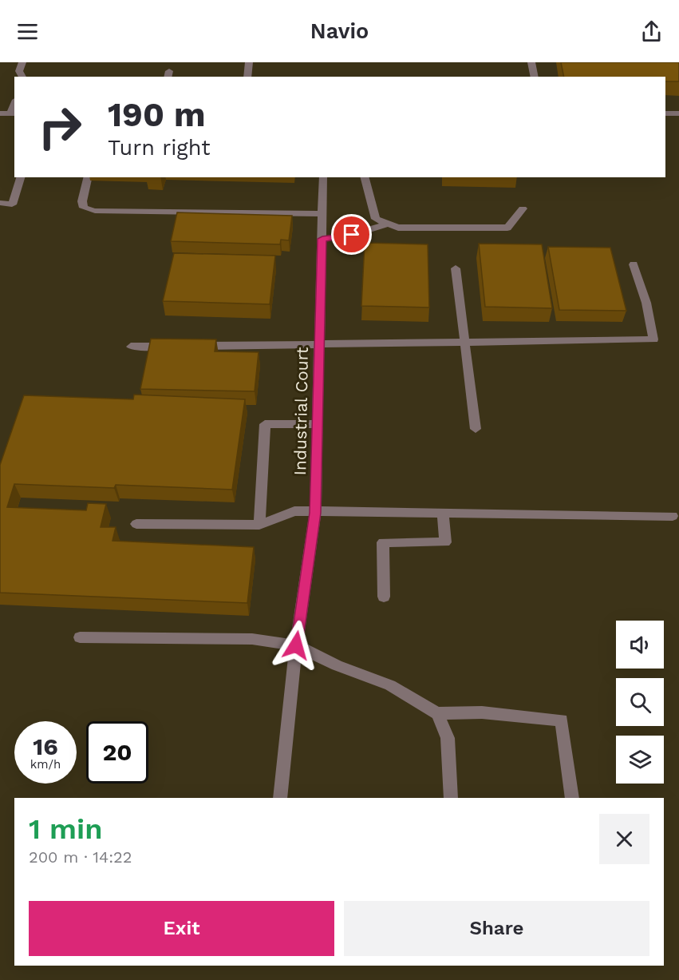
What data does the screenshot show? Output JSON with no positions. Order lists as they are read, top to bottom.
{
  "streets": {
    "lane": ["Industrial Court"]
  },
  "page": {
    "header": "Navio",
    "turn": ["190 m", "Turn right"],
    "speed": "16 km/h",
    "limit": "20",
    "heading": ["1 min", "200 m · 14:22"],
    "buttons": ["Exit", "Share"]
  }
}
